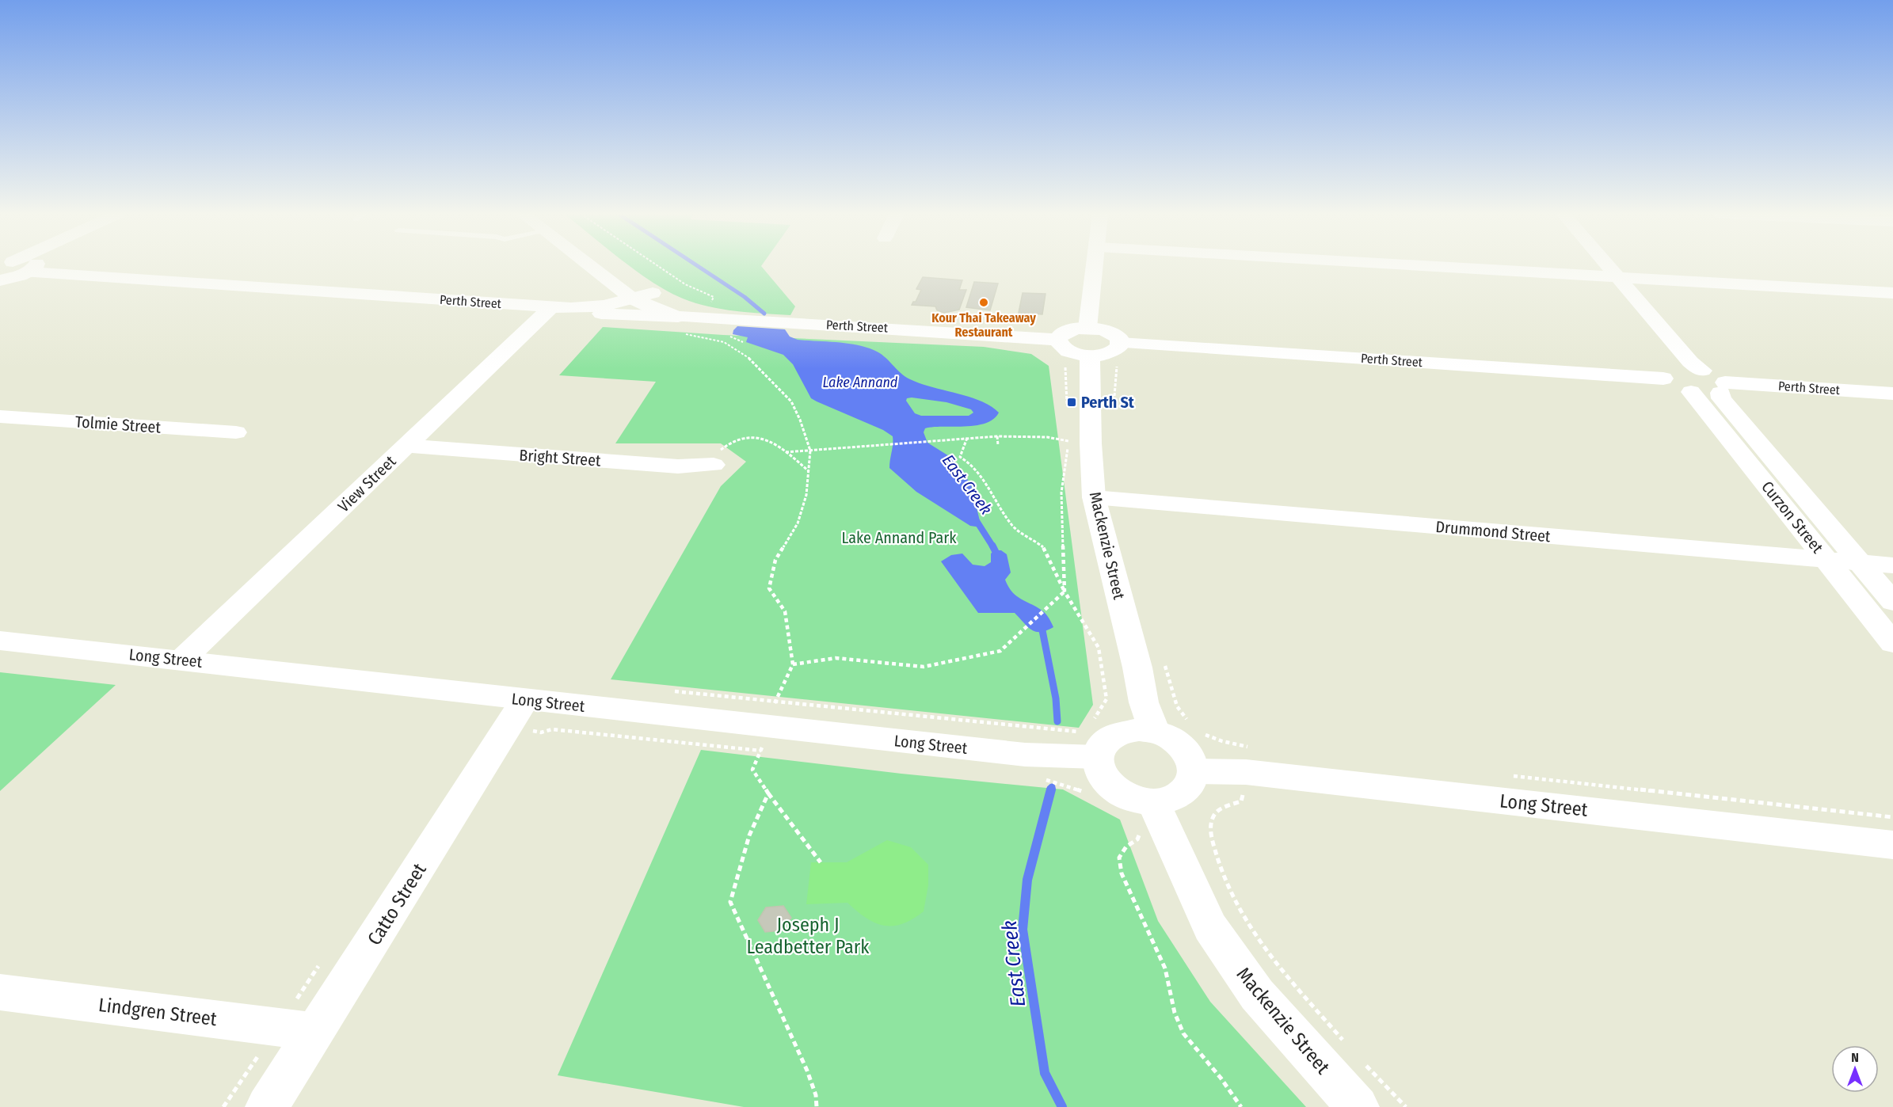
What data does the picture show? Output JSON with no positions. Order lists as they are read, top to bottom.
{
  "streets": {
    "street": [
      "Perth Street",
      "Tolmie Street",
      "Bright Street",
      "View Street",
      "Curzon Street",
      "Drummond Street",
      "Mackenzie Street",
      "Long Street",
      "Catto Street",
      "Lindgren Street"
    ]
  },
  "crossings": [
    ["Perth Street", "View Street"],
    ["Perth Street", "Curzon Street"],
    ["Bright Street", "View Street"],
    ["View Street", "Long Street"],
    ["Curzon Street", "Drummond Street"],
    ["Drummond Street", "Mackenzie Street"],
    ["Long Street", "Catto Street"],
    ["Catto Street", "Lindgren Street"]
  ],
  "water": ["Lake Annand", "East Creek"],
  "parks": ["Lake Annand Park", "Joseph J Leadbetter Park"],
  "places": {
    "other": ["Kour Thai Takeaway Restaurant"],
    "transit": ["Perth St"]
  },
  "north": "top"
}
